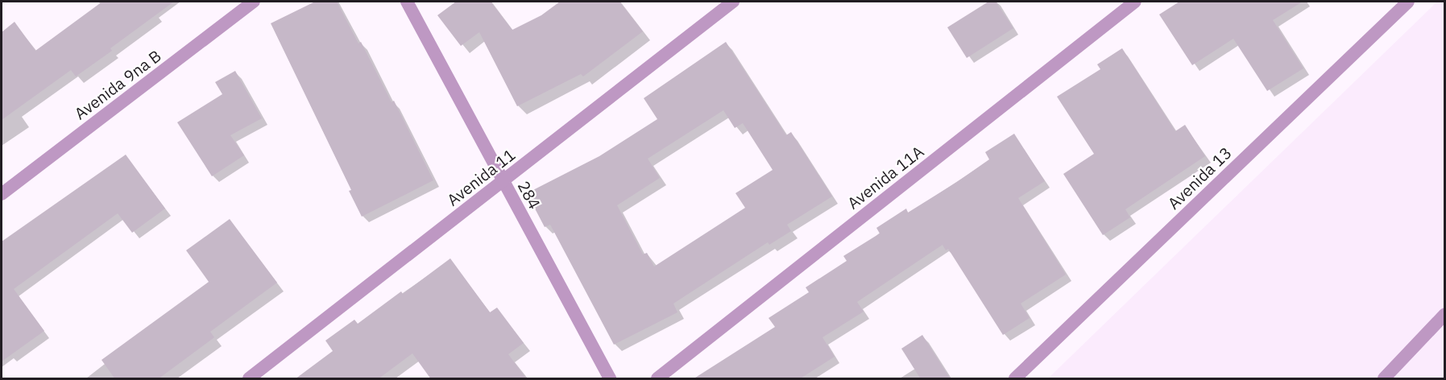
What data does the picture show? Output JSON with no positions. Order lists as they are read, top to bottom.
{
  "streets": {
    "street": [
      "Avenida 9na B",
      "Avenida 11",
      "Avenida 11A",
      "Avenida 13",
      "284"
    ]
  },
  "crossings": [
    ["Avenida 11", "284"]
  ]
}
